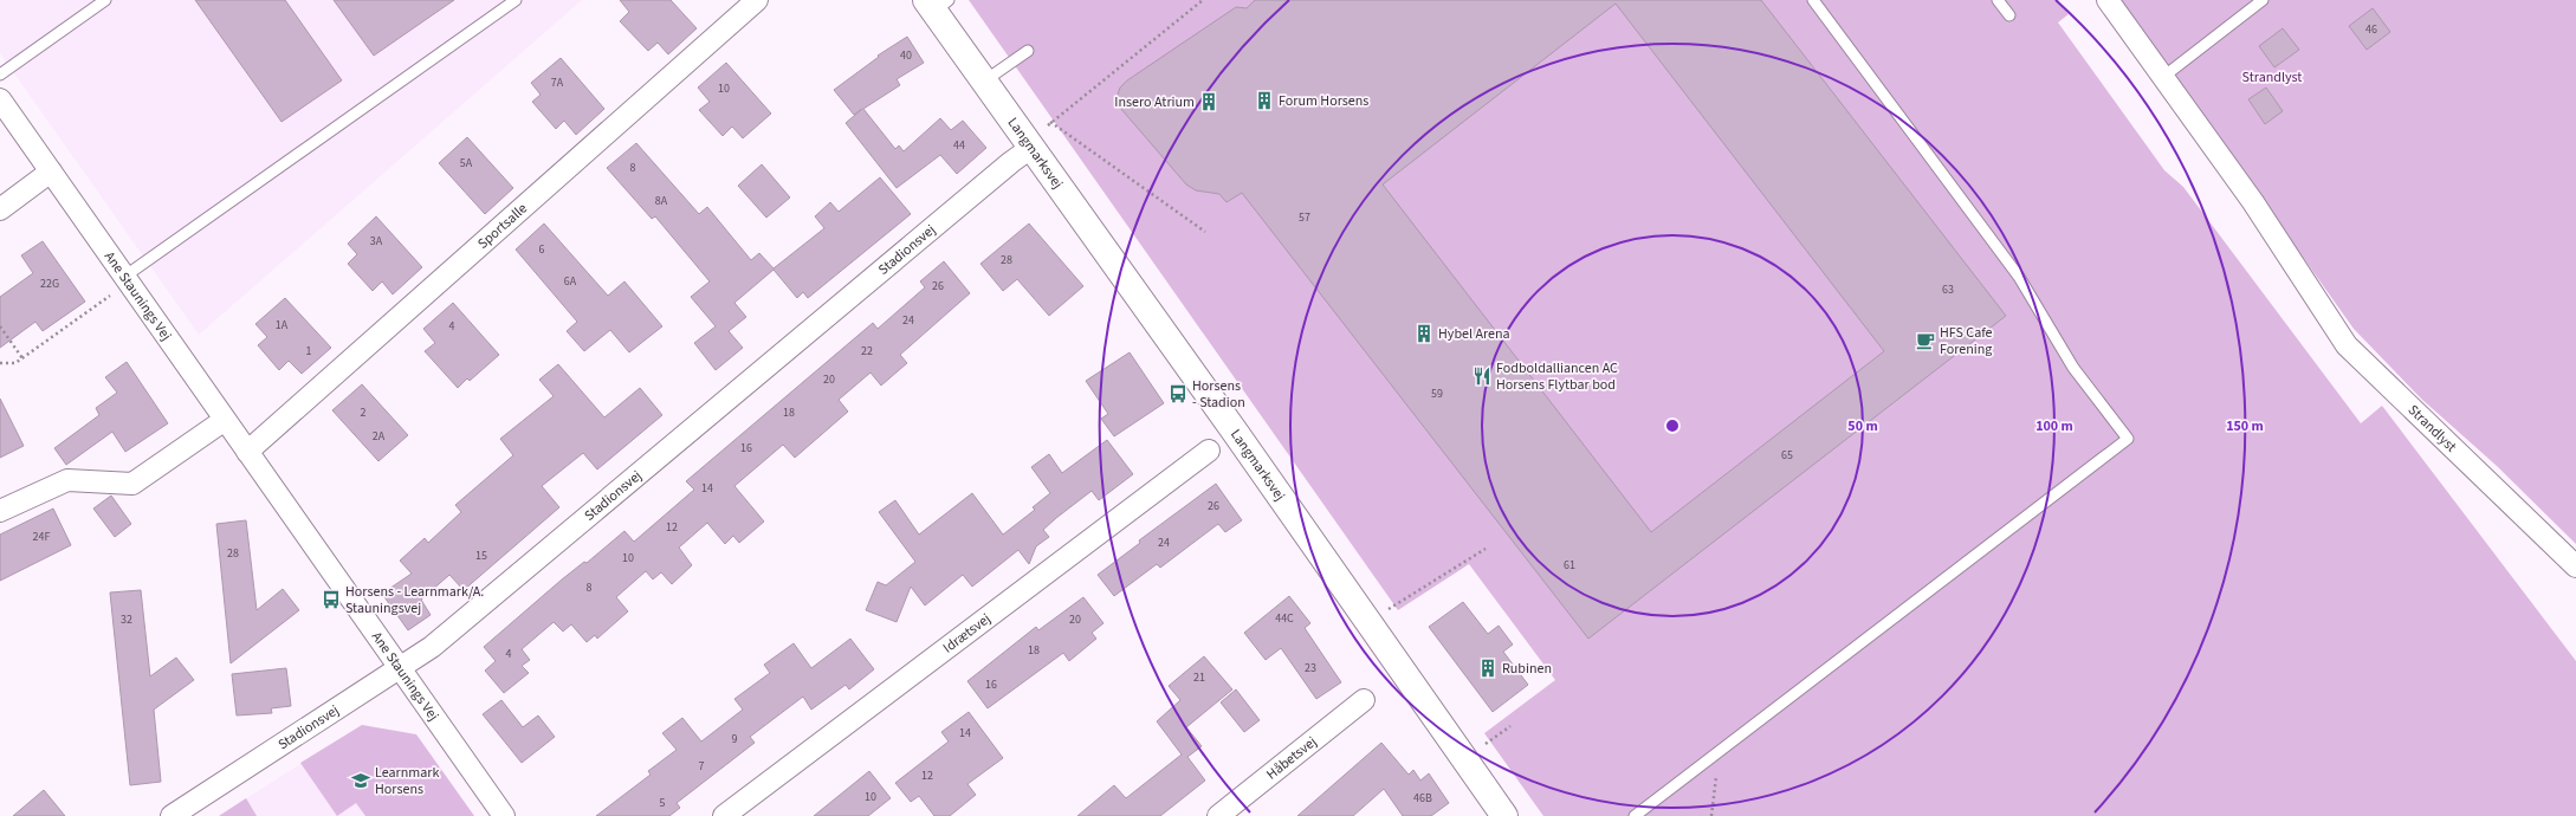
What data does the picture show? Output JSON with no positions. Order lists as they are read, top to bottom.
{
  "streets": {
    "main road": ["Langmarksvej"],
    "street": [
      "Sportsalle",
      "Stadionsvej",
      "Ane Staunings Vej",
      "Strandlyst",
      "Idrætsvej",
      "Håbetsvej"
    ]
  },
  "crossings": [
    ["Langmarksvej", "Stadionsvej"],
    ["Sportsalle", "Ane Staunings Vej"],
    ["Stadionsvej", "Ane Staunings Vej"]
  ],
  "parks": ["Strandlyst"],
  "places": {
    "building": [
      "Forum Horsens",
      "Insero Atrium",
      "Hybel Arena",
      "Rubinen"
    ],
    "cafe": ["HFS Cafe Forening"],
    "restaurant": ["Fodboldalliancen AC Horsens Flytbar bod"],
    "bus stop": ["Horsens - Stadion", "Horsens - Learnmark/A. Stauningsvej"],
    "school or university": ["Learnmark Horsens"]
  },
  "house_numbers": [
    "46",
    "40",
    "7A",
    "10",
    "44",
    "5A",
    "8",
    "8A",
    "57",
    "3A",
    "6",
    "28",
    "6A",
    "22G",
    "26",
    "63",
    "24",
    "1A",
    "4",
    "1",
    "22",
    "20",
    "59",
    "2",
    "18",
    "2A",
    "16",
    "65",
    "14",
    "26",
    "12",
    "24F",
    "24",
    "28",
    "15",
    "10",
    "61",
    "8",
    "44C",
    "32",
    "20",
    "18",
    "4",
    "23",
    "21",
    "16",
    "14",
    "9",
    "7",
    "12",
    "10",
    "46B",
    "5"
  ],
  "rings": ["50 m", "100 m", "150 m"]
}
